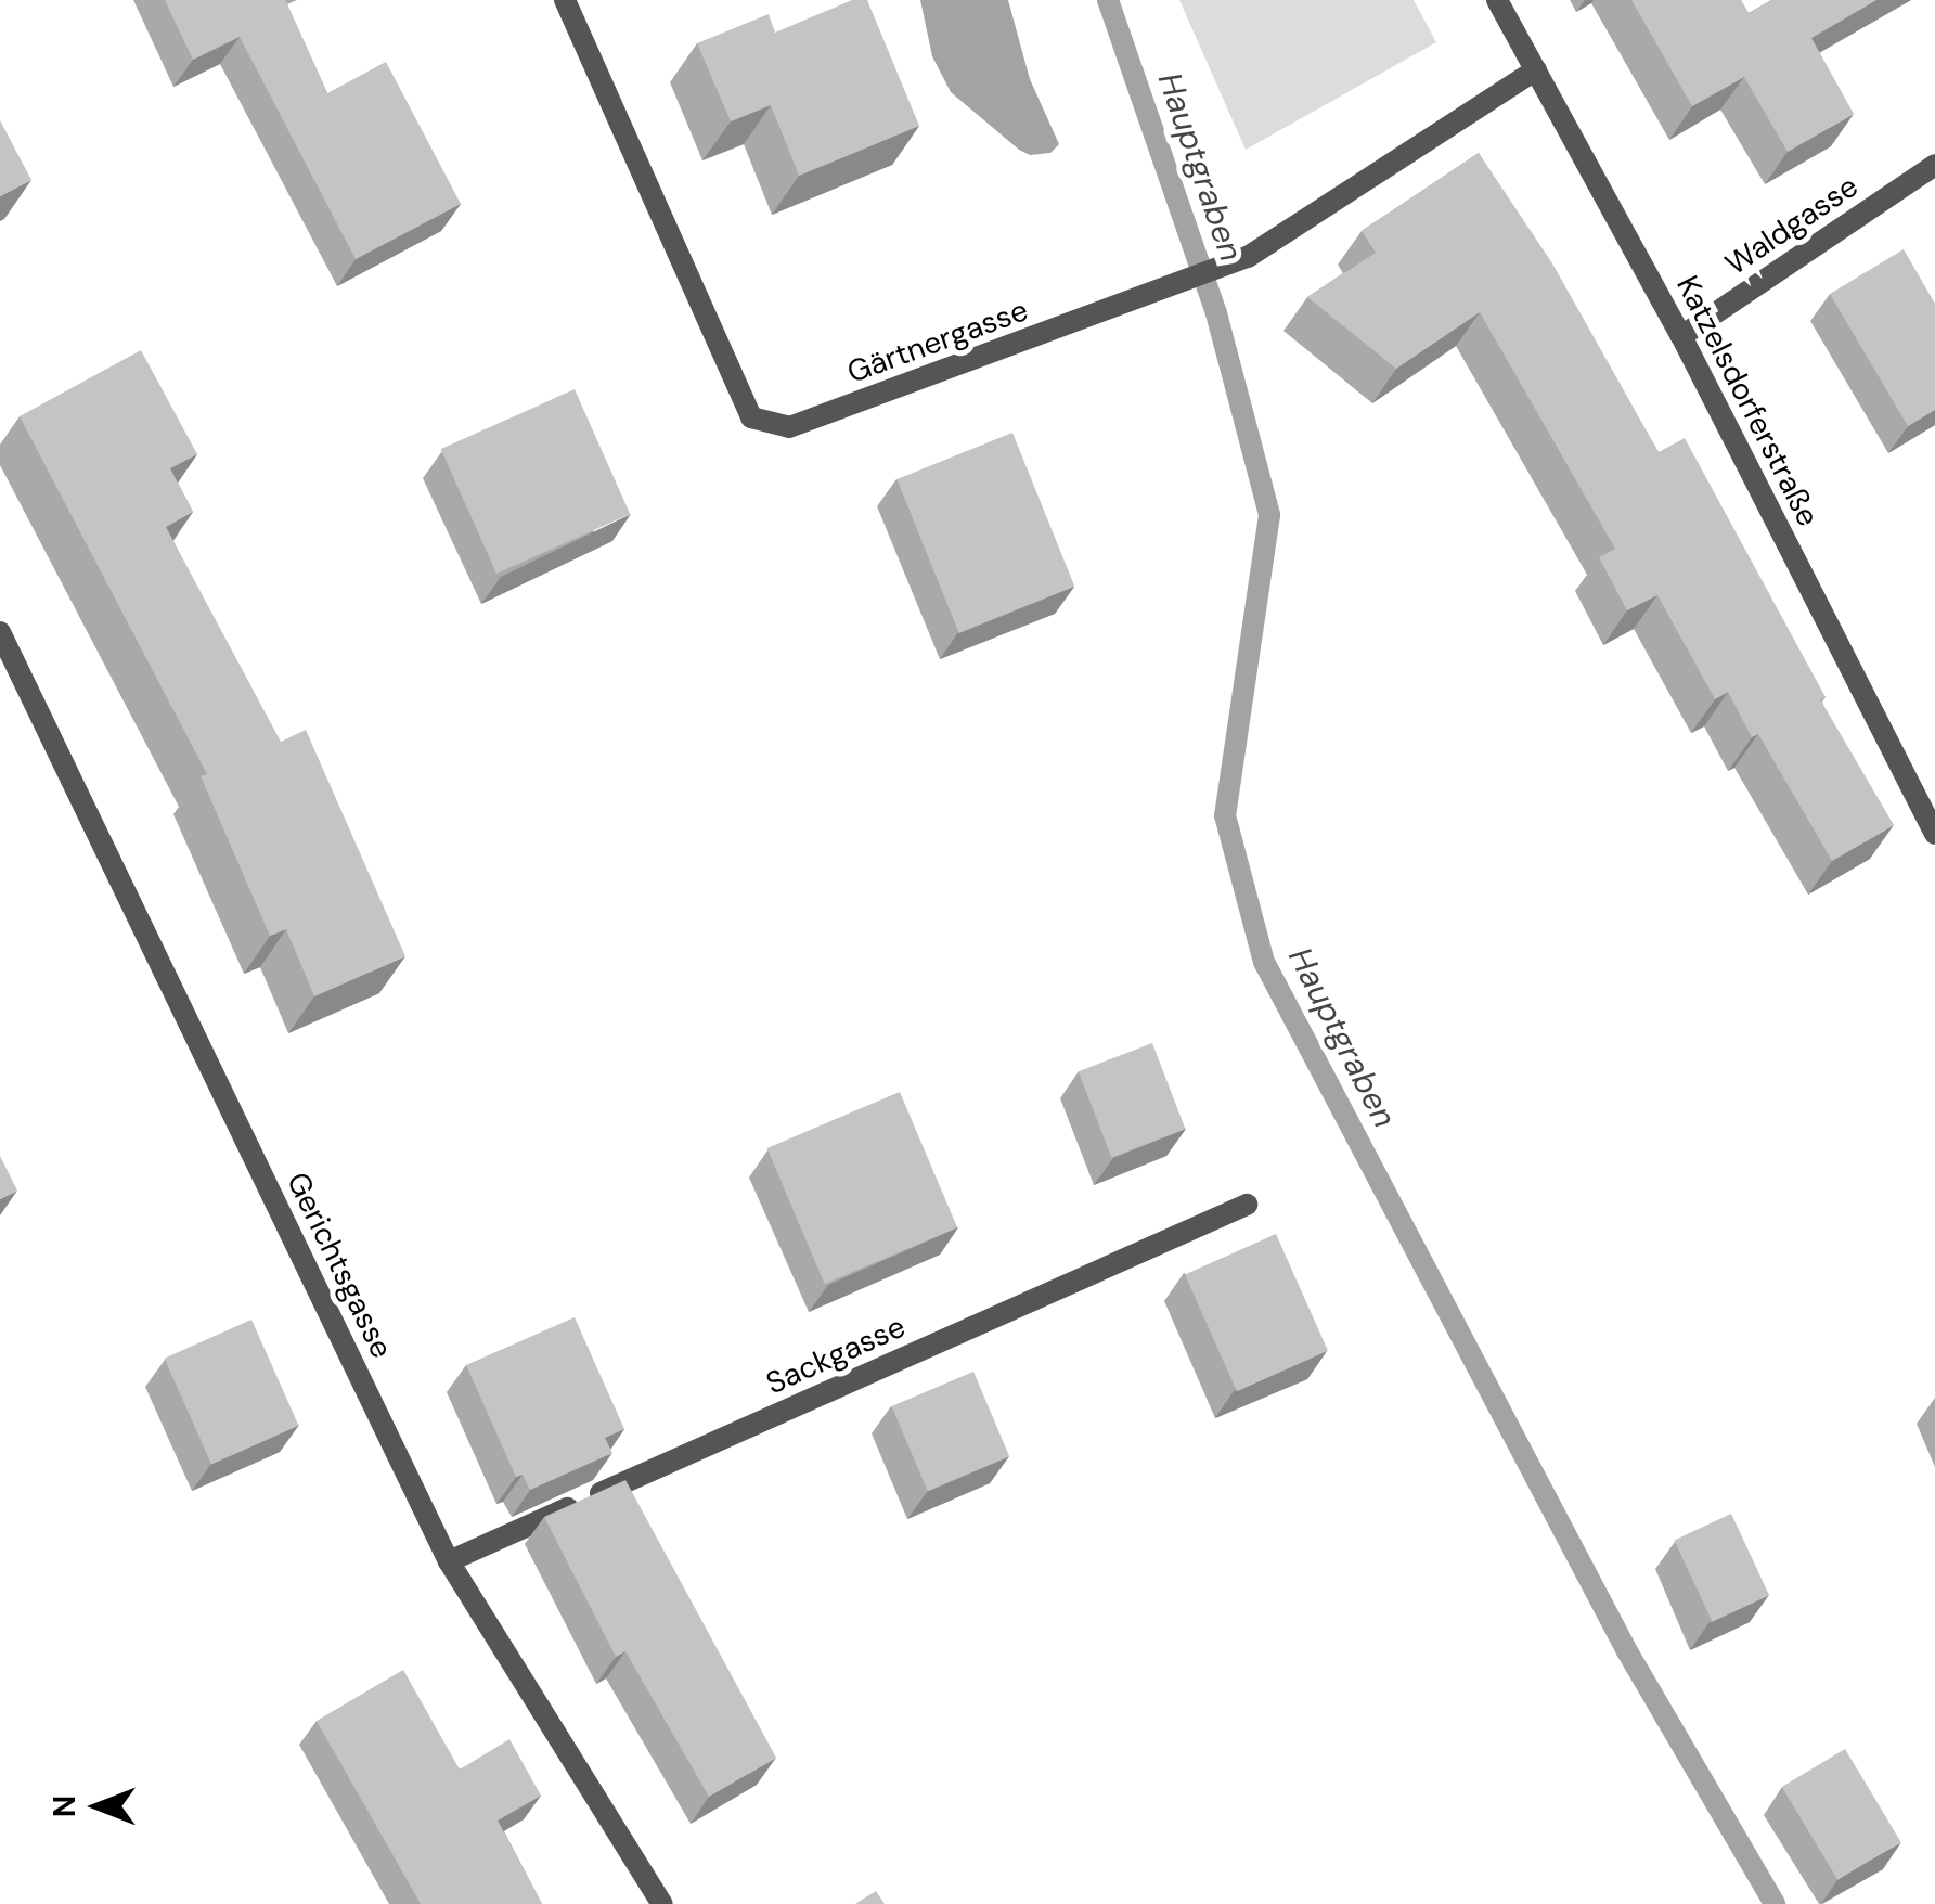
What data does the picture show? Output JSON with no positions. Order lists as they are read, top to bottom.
{
  "streets": {
    "street": [
      "Waldgasse",
      "Gärtnergasse",
      "Katzelsdorferstraße",
      "Gerichtsgasse",
      "Sackgasse"
    ]
  },
  "crossings": [
    ["Waldgasse", "Katzelsdorferstraße"],
    ["Gärtnergasse", "Katzelsdorferstraße"],
    ["Gerichtsgasse", "Sackgasse"]
  ],
  "water": ["Hauptgraben"],
  "north": "left"
}
